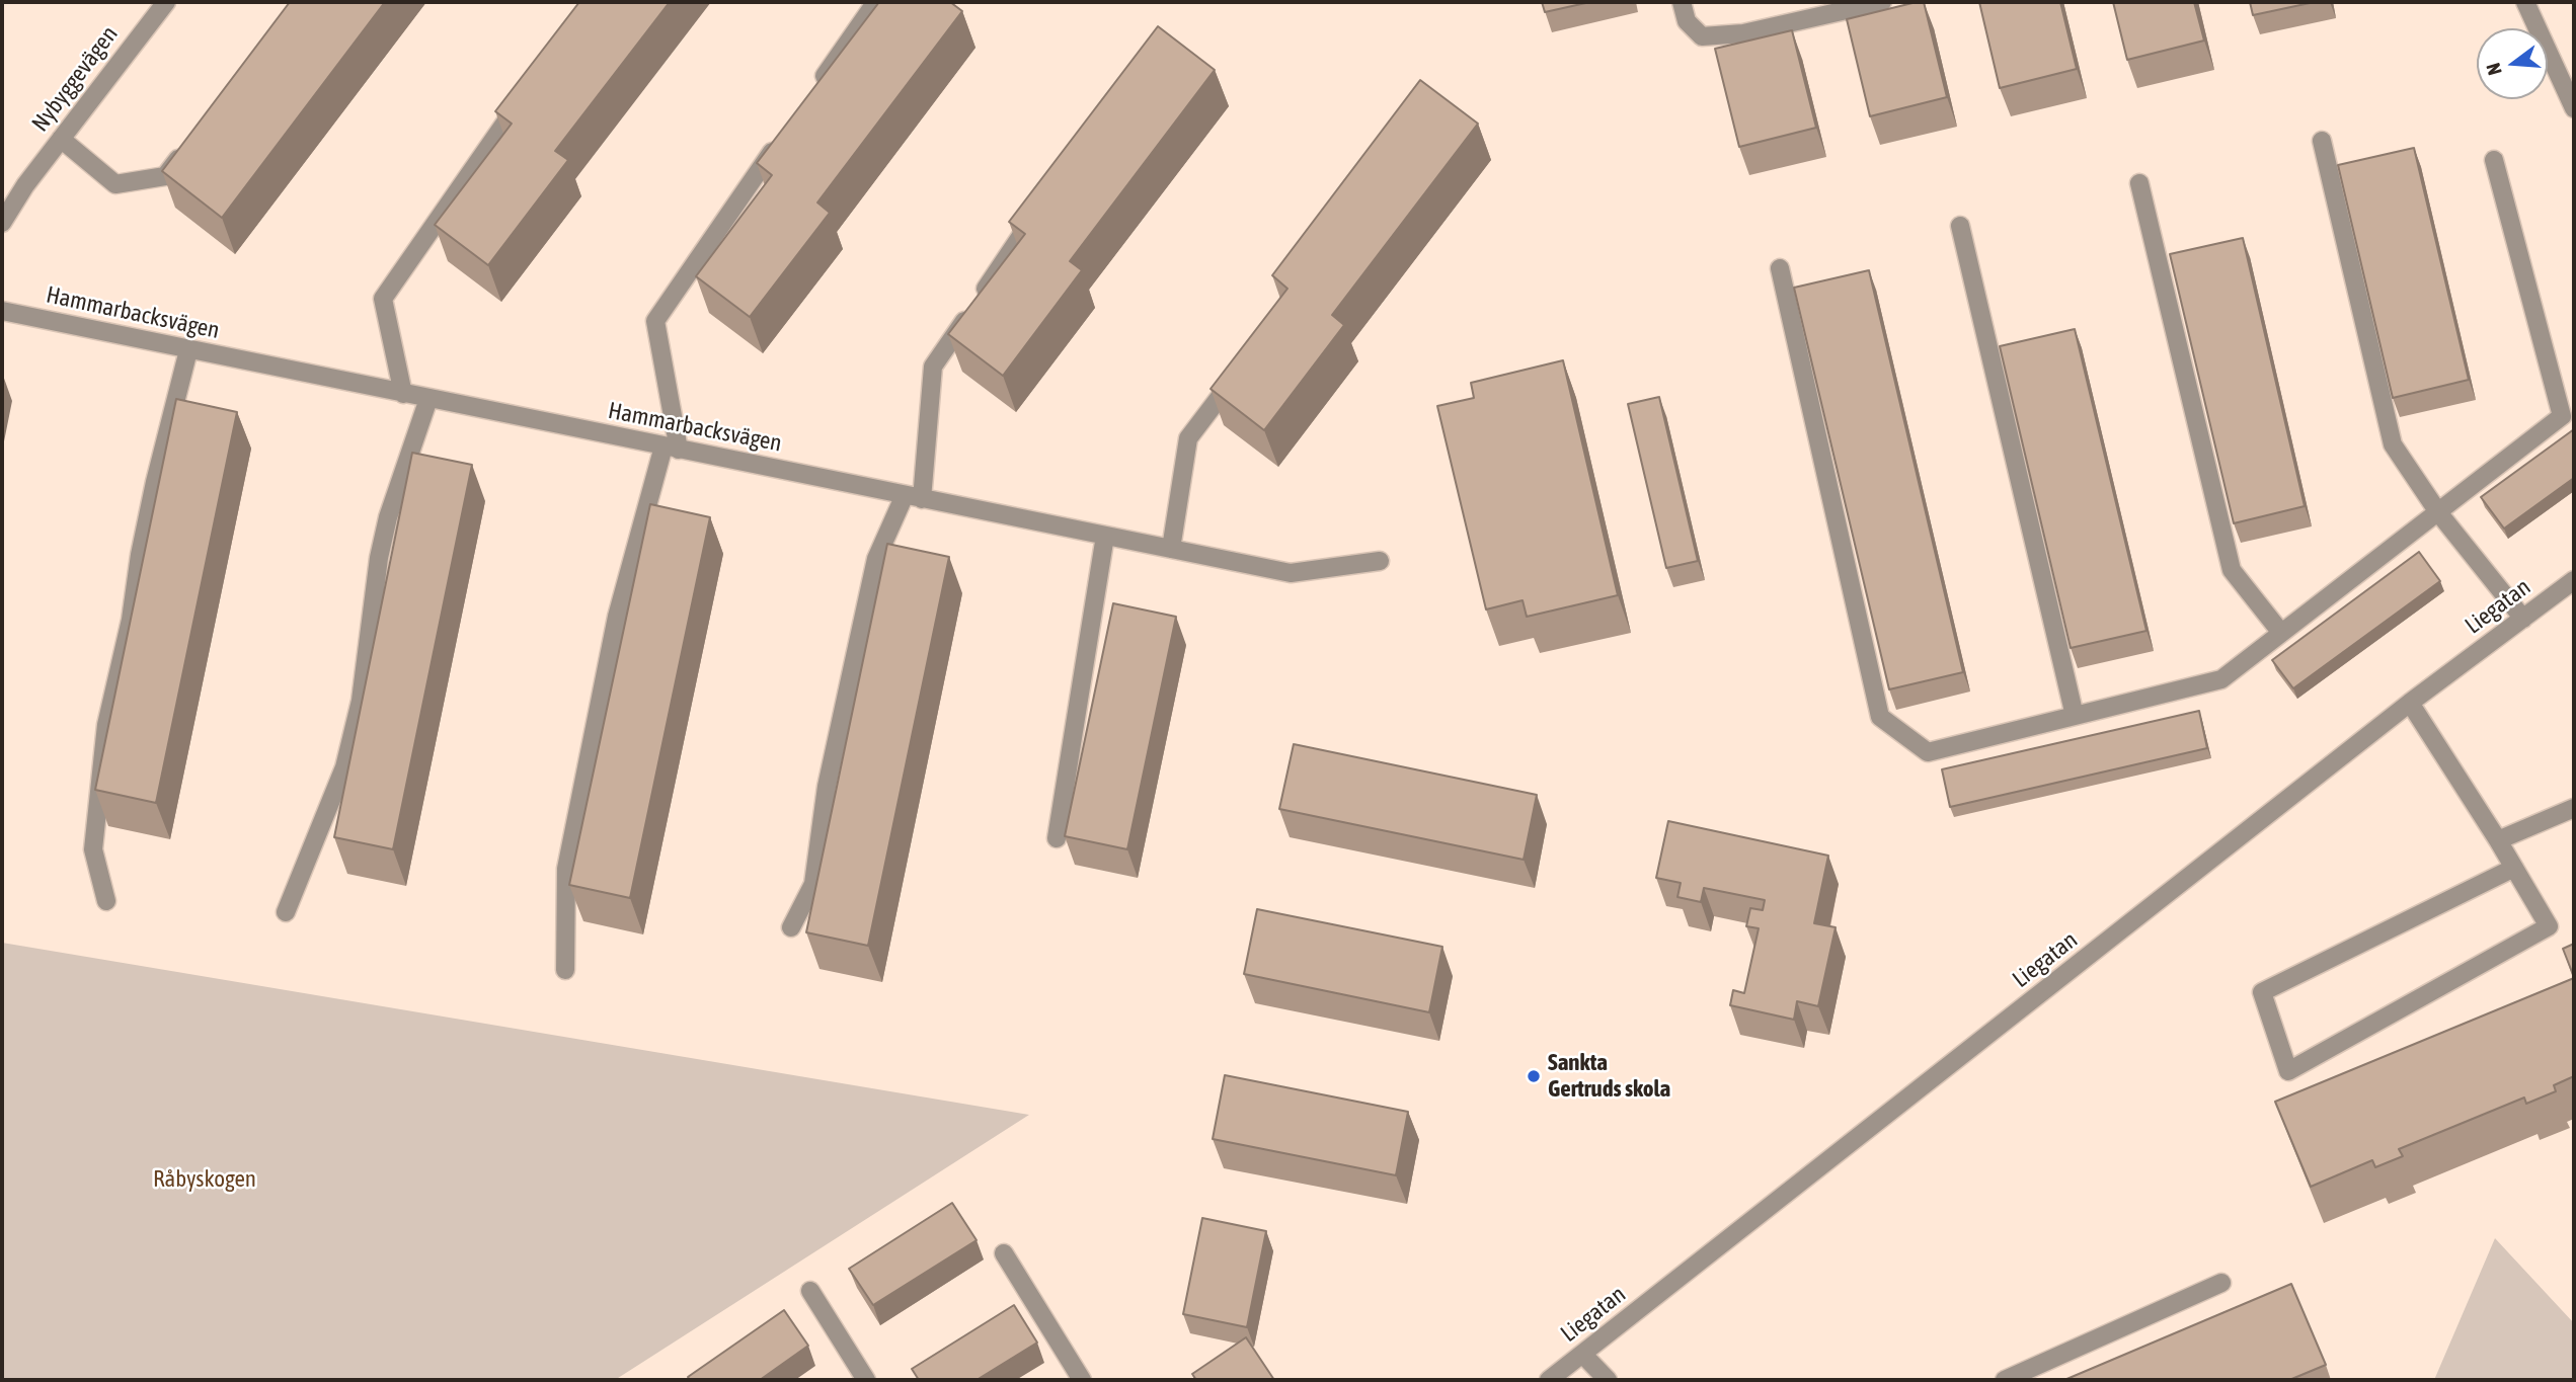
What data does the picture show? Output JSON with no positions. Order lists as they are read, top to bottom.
{
  "streets": {
    "street": ["Nybyggevägen", "Hammarbacksvägen", "Liegatan"]
  },
  "parks": ["Råbyskogen"],
  "places": ["Sankta Gertruds skola"],
  "north": "left"
}
